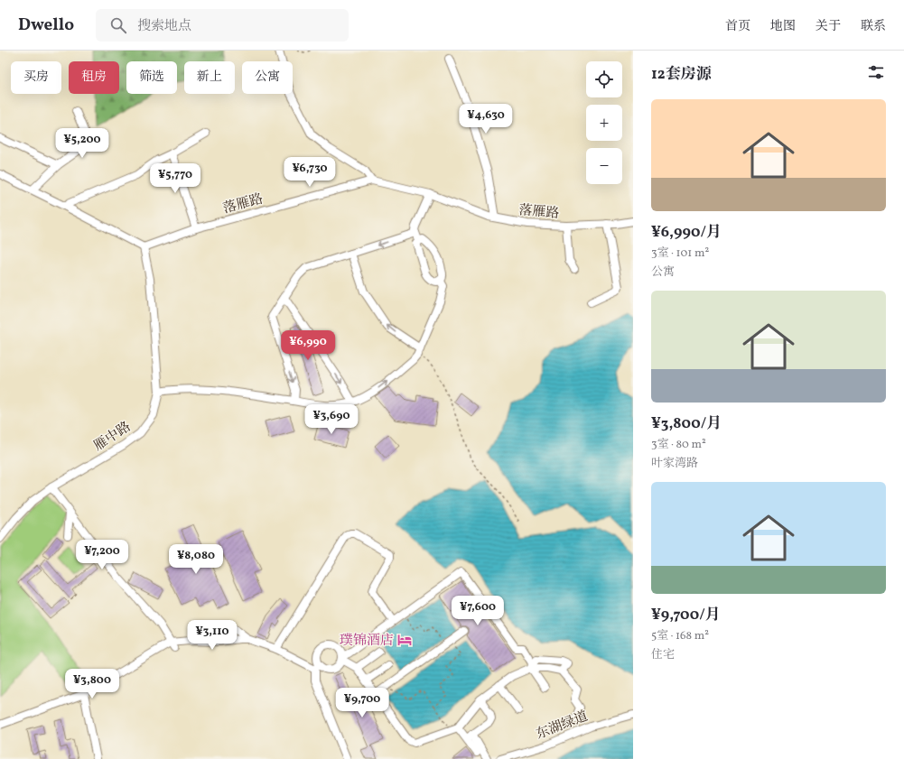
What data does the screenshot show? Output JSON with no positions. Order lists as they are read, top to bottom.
{
  "streets": {
    "street": ["落雁路", "雁中路", "东湖绿道"]
  },
  "crossings": [
    ["落雁路", "雁中路"]
  ],
  "places": {
    "hotel": ["璞锦酒店"]
  },
  "page": {
    "header": "Dwello",
    "search": "搜索地点",
    "nav": [
      "首页",
      "地图",
      "关于",
      "联系"
    ],
    "heading": "12套房源",
    "map_buttons": ["+", "−"],
    "chip": [
      "买房",
      "租房",
      "筛选",
      "新上",
      "公寓"
    ],
    "list": [
      {
        "name": "¥6,990/月",
        "note": "3室 · 101 m² · 公寓"
      },
      {
        "name": "¥3,800/月",
        "note": "3室 · 80 m² · 叶家湾路"
      },
      {
        "name": "¥9,700/月",
        "note": "5室 · 168 m² · 住宅"
      }
    ],
    "price": [
      "¥4,630",
      "¥5,200",
      "¥6,730",
      "¥5,770",
      "¥6,990",
      "¥3,690",
      "¥7,200",
      "¥8,080",
      "¥7,600",
      "¥3,110",
      "¥3,800",
      "¥9,700"
    ]
  }
}
